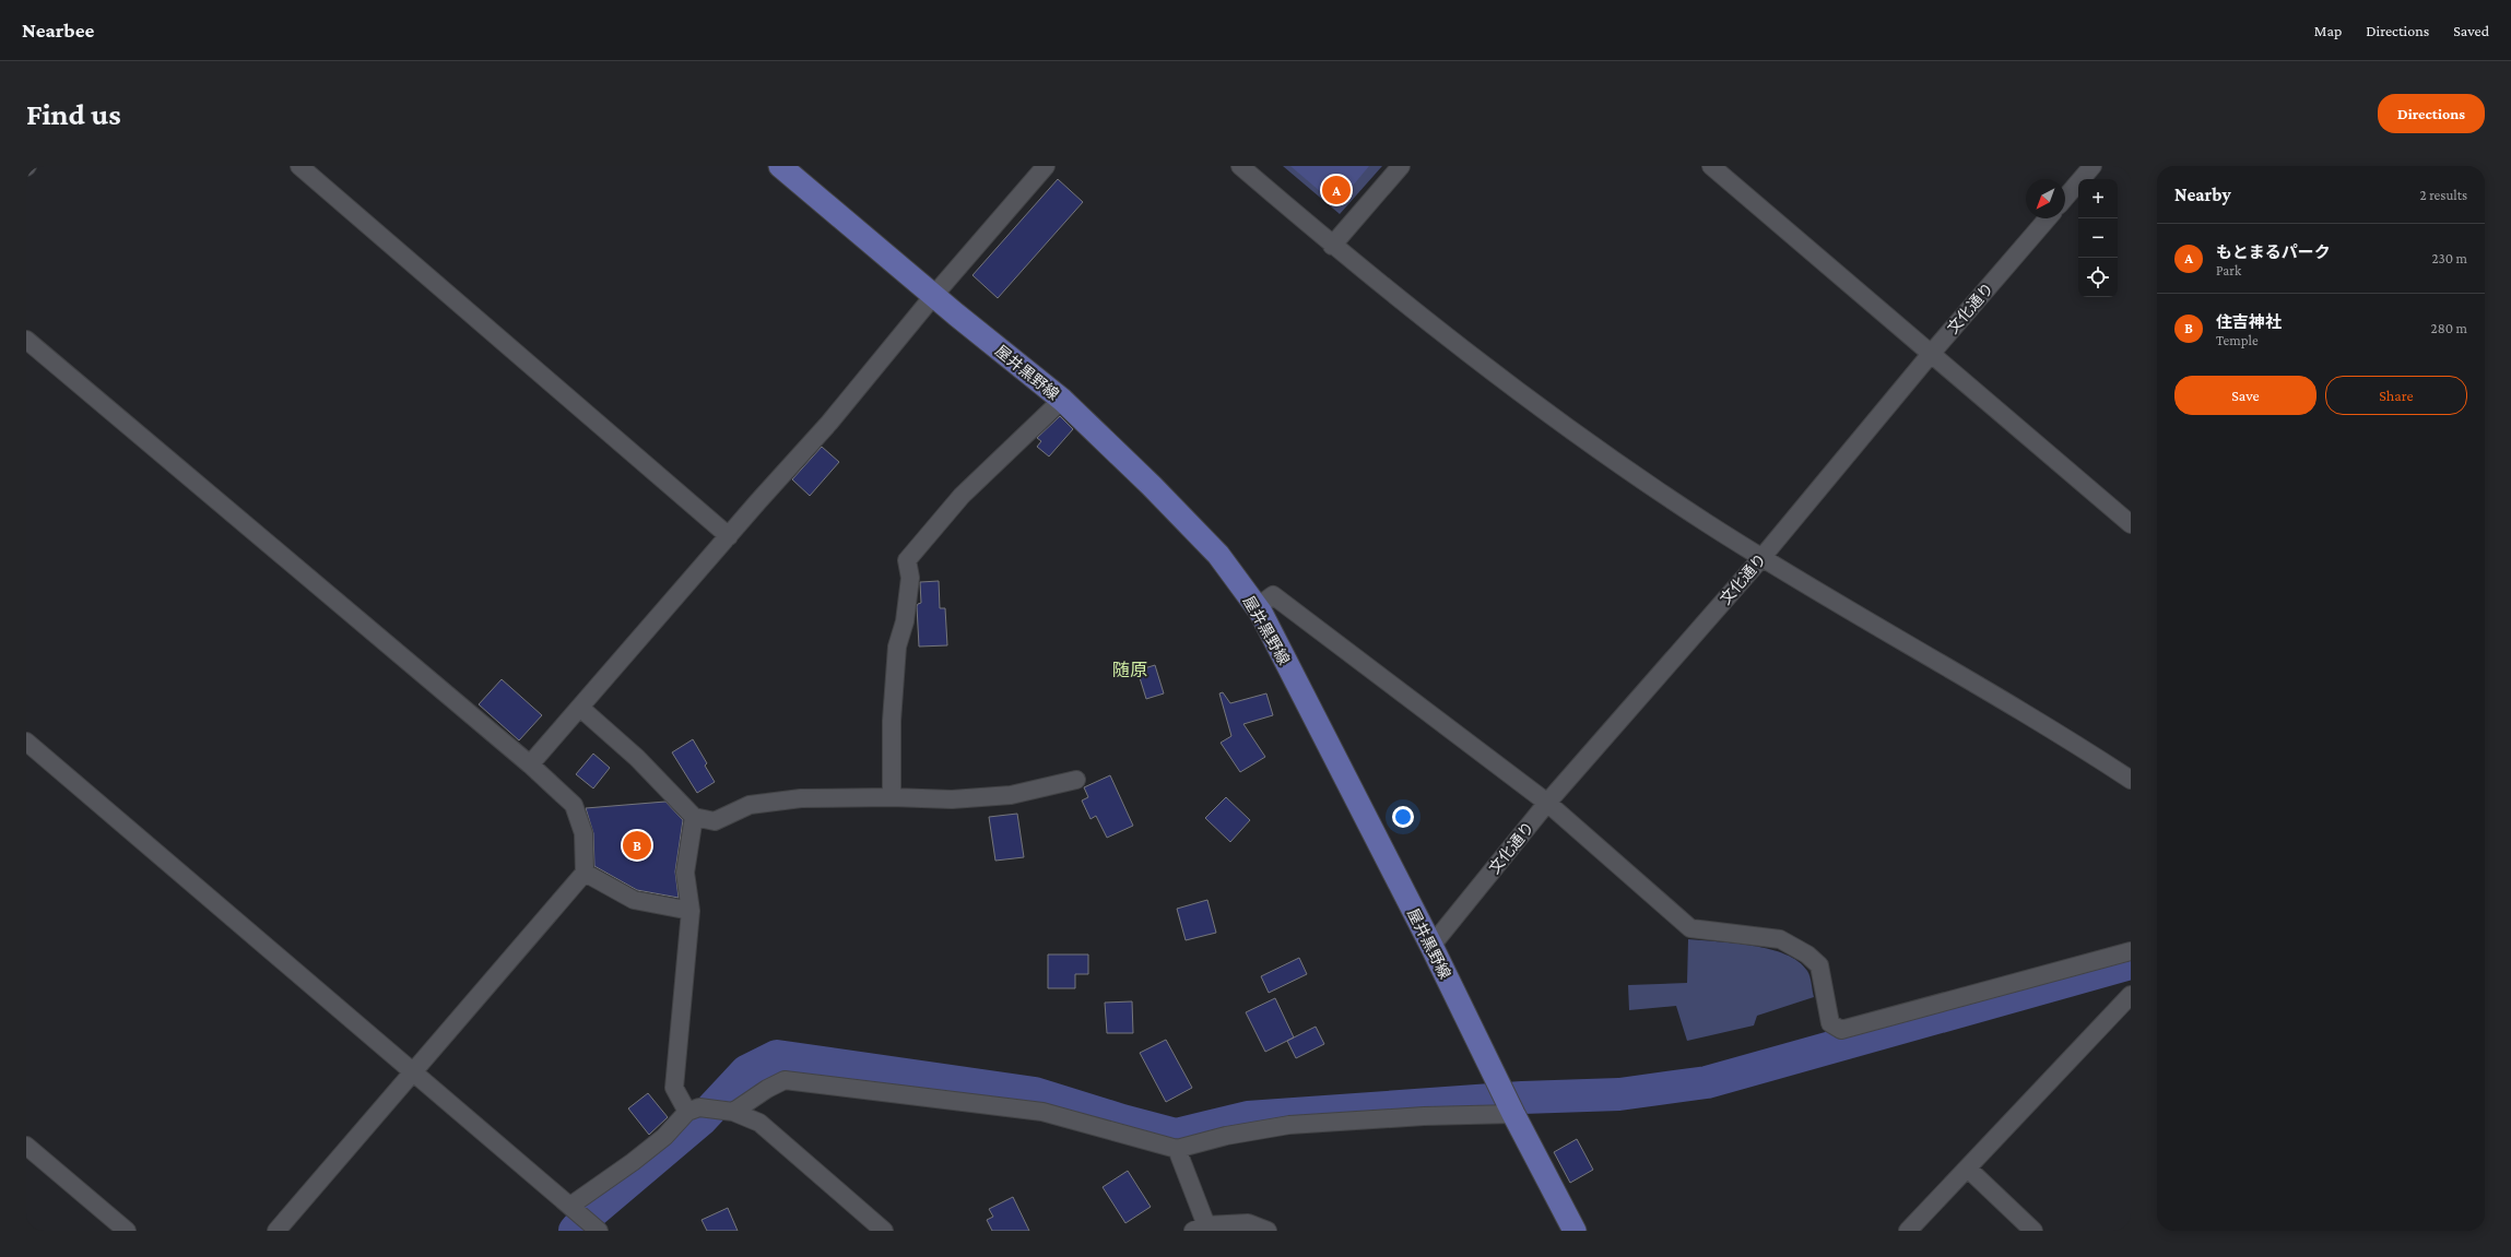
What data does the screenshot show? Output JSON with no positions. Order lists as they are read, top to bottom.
{
  "streets": {
    "main road": ["屋井黒野線"],
    "street": ["文化通り"]
  },
  "crossings": [
    ["文化通り", "屋井黒野線"]
  ],
  "districts": ["随原"],
  "north": "bottom left",
  "page": {
    "header": "Nearbee",
    "nav": ["Map", "Directions", "Saved"],
    "buttons": [
      "Directions",
      ["Save", "Share"]
    ],
    "title": "Find us",
    "heading": ["Nearby", "2 results"],
    "pins": ["A", "B"],
    "map_buttons": ["+", "−"],
    "list": [
      {
        "mark": "A",
        "name": "もとまるパーク",
        "note": "Park",
        "value": "230 m"
      },
      {
        "mark": "B",
        "name": "住吉神社",
        "note": "Temple",
        "value": "280 m"
      }
    ]
  }
}
